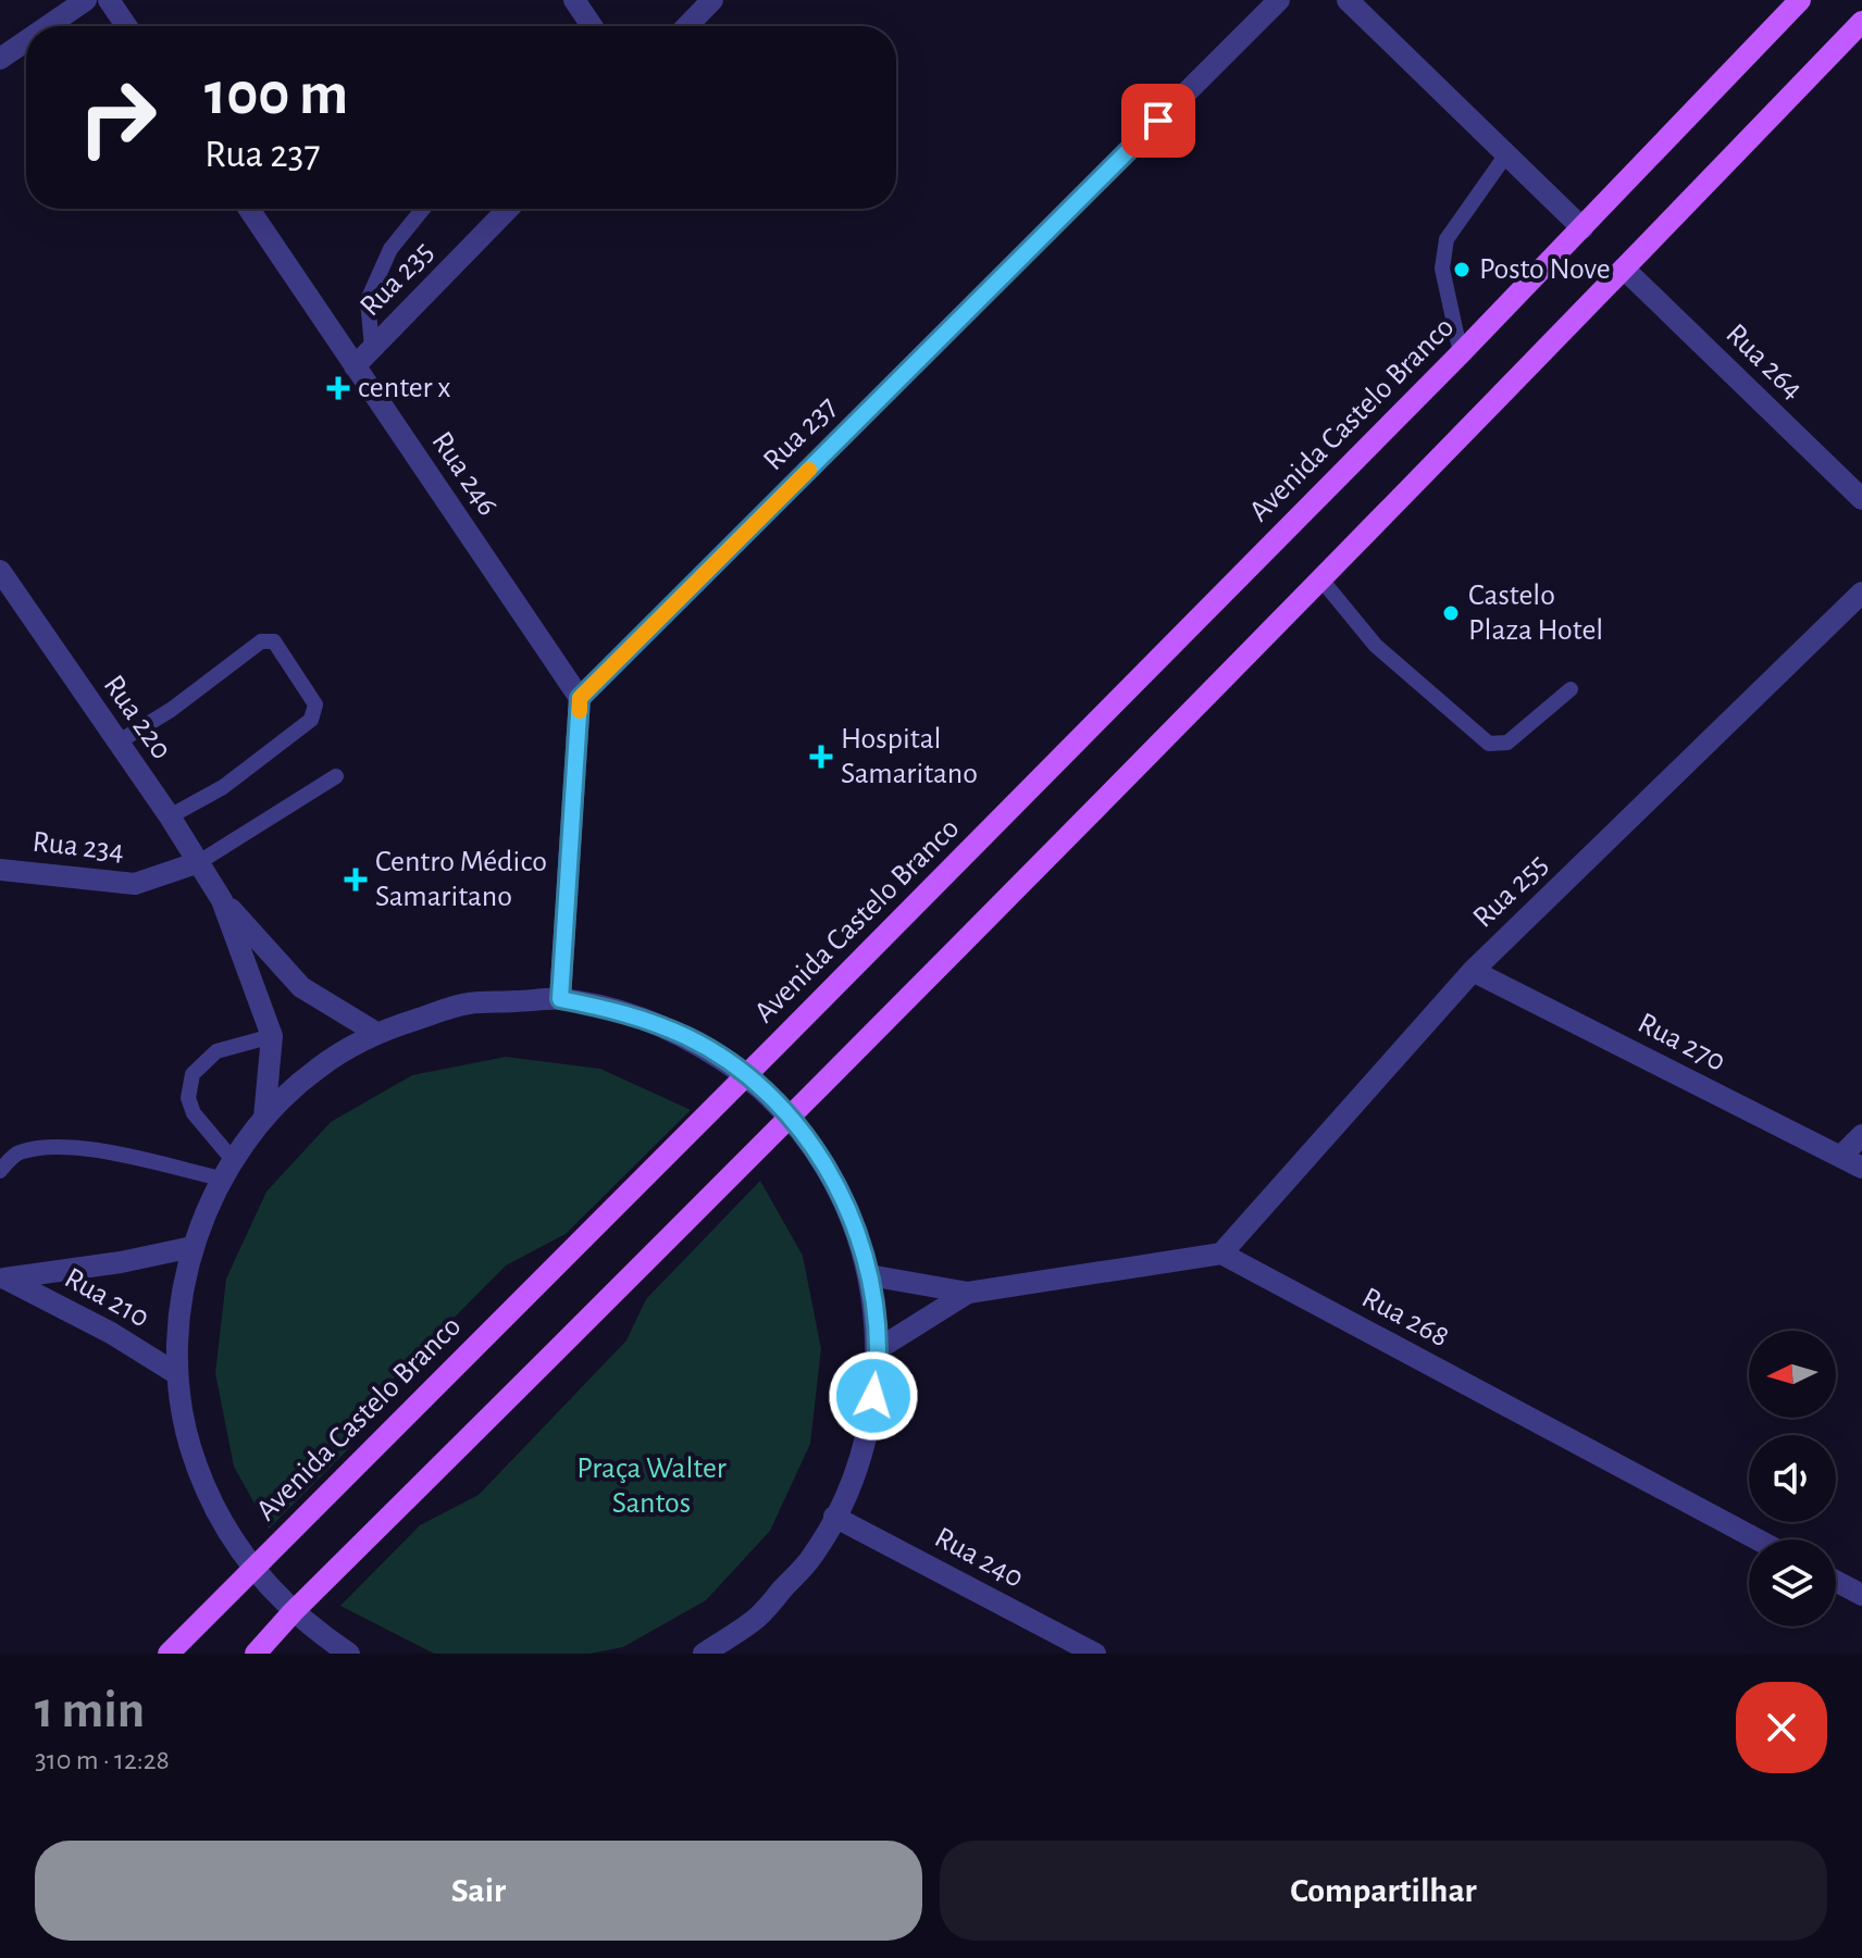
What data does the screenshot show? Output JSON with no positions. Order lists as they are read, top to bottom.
{
  "streets": {
    "main road": ["Avenida Castelo Branco"],
    "street": [
      "Rua 235",
      "Rua 264",
      "Rua 237",
      "Rua 246",
      "Rua 220",
      "Rua 234",
      "Rua 255",
      "Rua 270",
      "Rua 210",
      "Rua 268",
      "Rua 240"
    ]
  },
  "crossings": [
    ["Rua 235", "Rua 246"],
    ["Rua 237", "Rua 246"],
    ["Rua 220", "Rua 234"],
    ["Rua 255", "Rua 270"],
    ["Rua 255", "Rua 268"]
  ],
  "parks": ["Praça Walter Santos"],
  "places": {
    "other": ["Posto Nove", "Castelo Plaza Hotel"],
    "health": ["center x", "Hospital Samaritano", "Centro Médico Samaritano"]
  },
  "north": "left",
  "page": {
    "turn": ["100 m", "Rua 237"],
    "heading": ["1 min", "310 m · 12:28"],
    "buttons": ["Sair", "Compartilhar"]
  }
}
